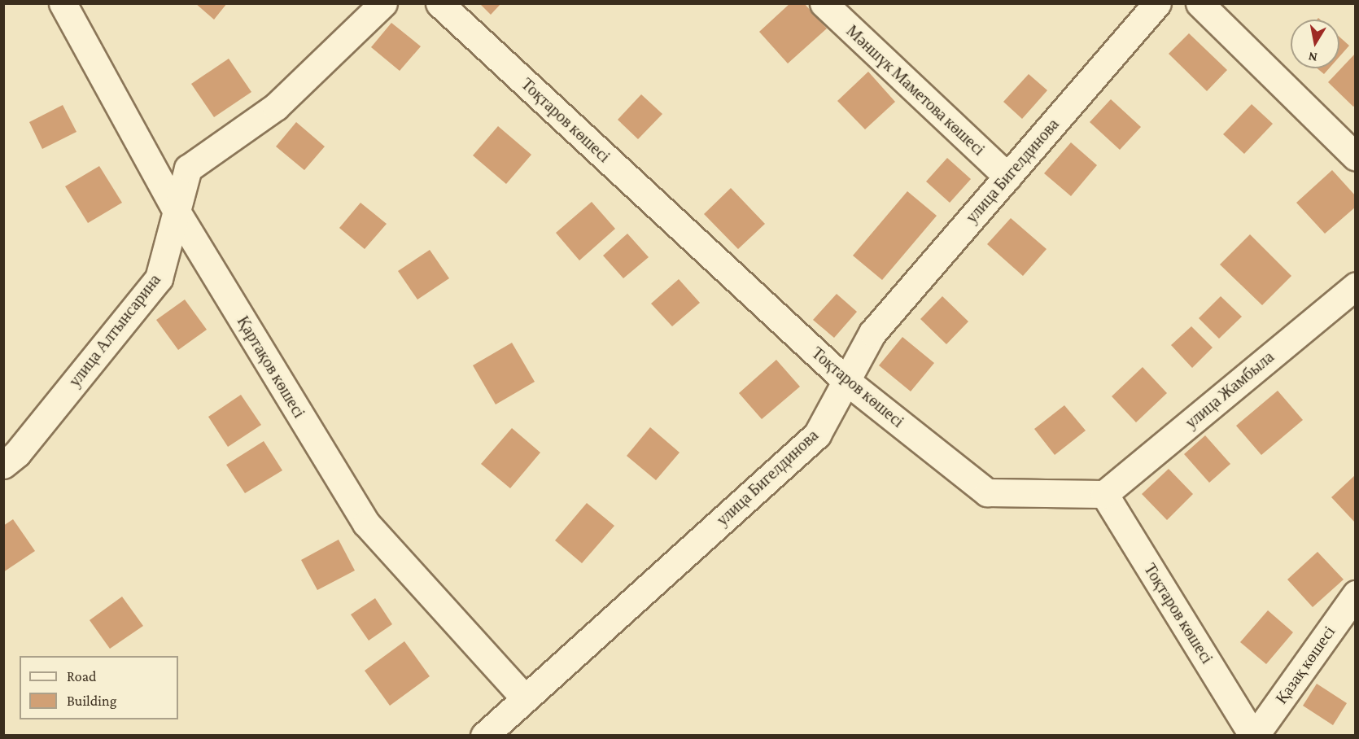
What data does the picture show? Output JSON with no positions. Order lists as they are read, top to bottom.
{
  "streets": {
    "street": [
      "Мәншүк Маметова көшесі",
      "Тоқтаров көшесі",
      "улица Бигелдинова",
      "улица Алтынсарина",
      "Қартақов көшесі",
      "улица Жамбыла",
      "Қазақ көшесі"
    ]
  },
  "crossings": [
    ["Мәншүк Маметова көшесі", "улица Бигелдинова"],
    ["Тоқтаров көшесі", "улица Бигелдинова"],
    ["Тоқтаров көшесі", "улица Жамбыла"],
    ["Тоқтаров көшесі", "Қазақ көшесі"],
    ["улица Бигелдинова", "Қартақов көшесі"],
    ["улица Алтынсарина", "Қартақов көшесі"]
  ],
  "legend": ["Road", "Building"],
  "north": "bottom"
}
